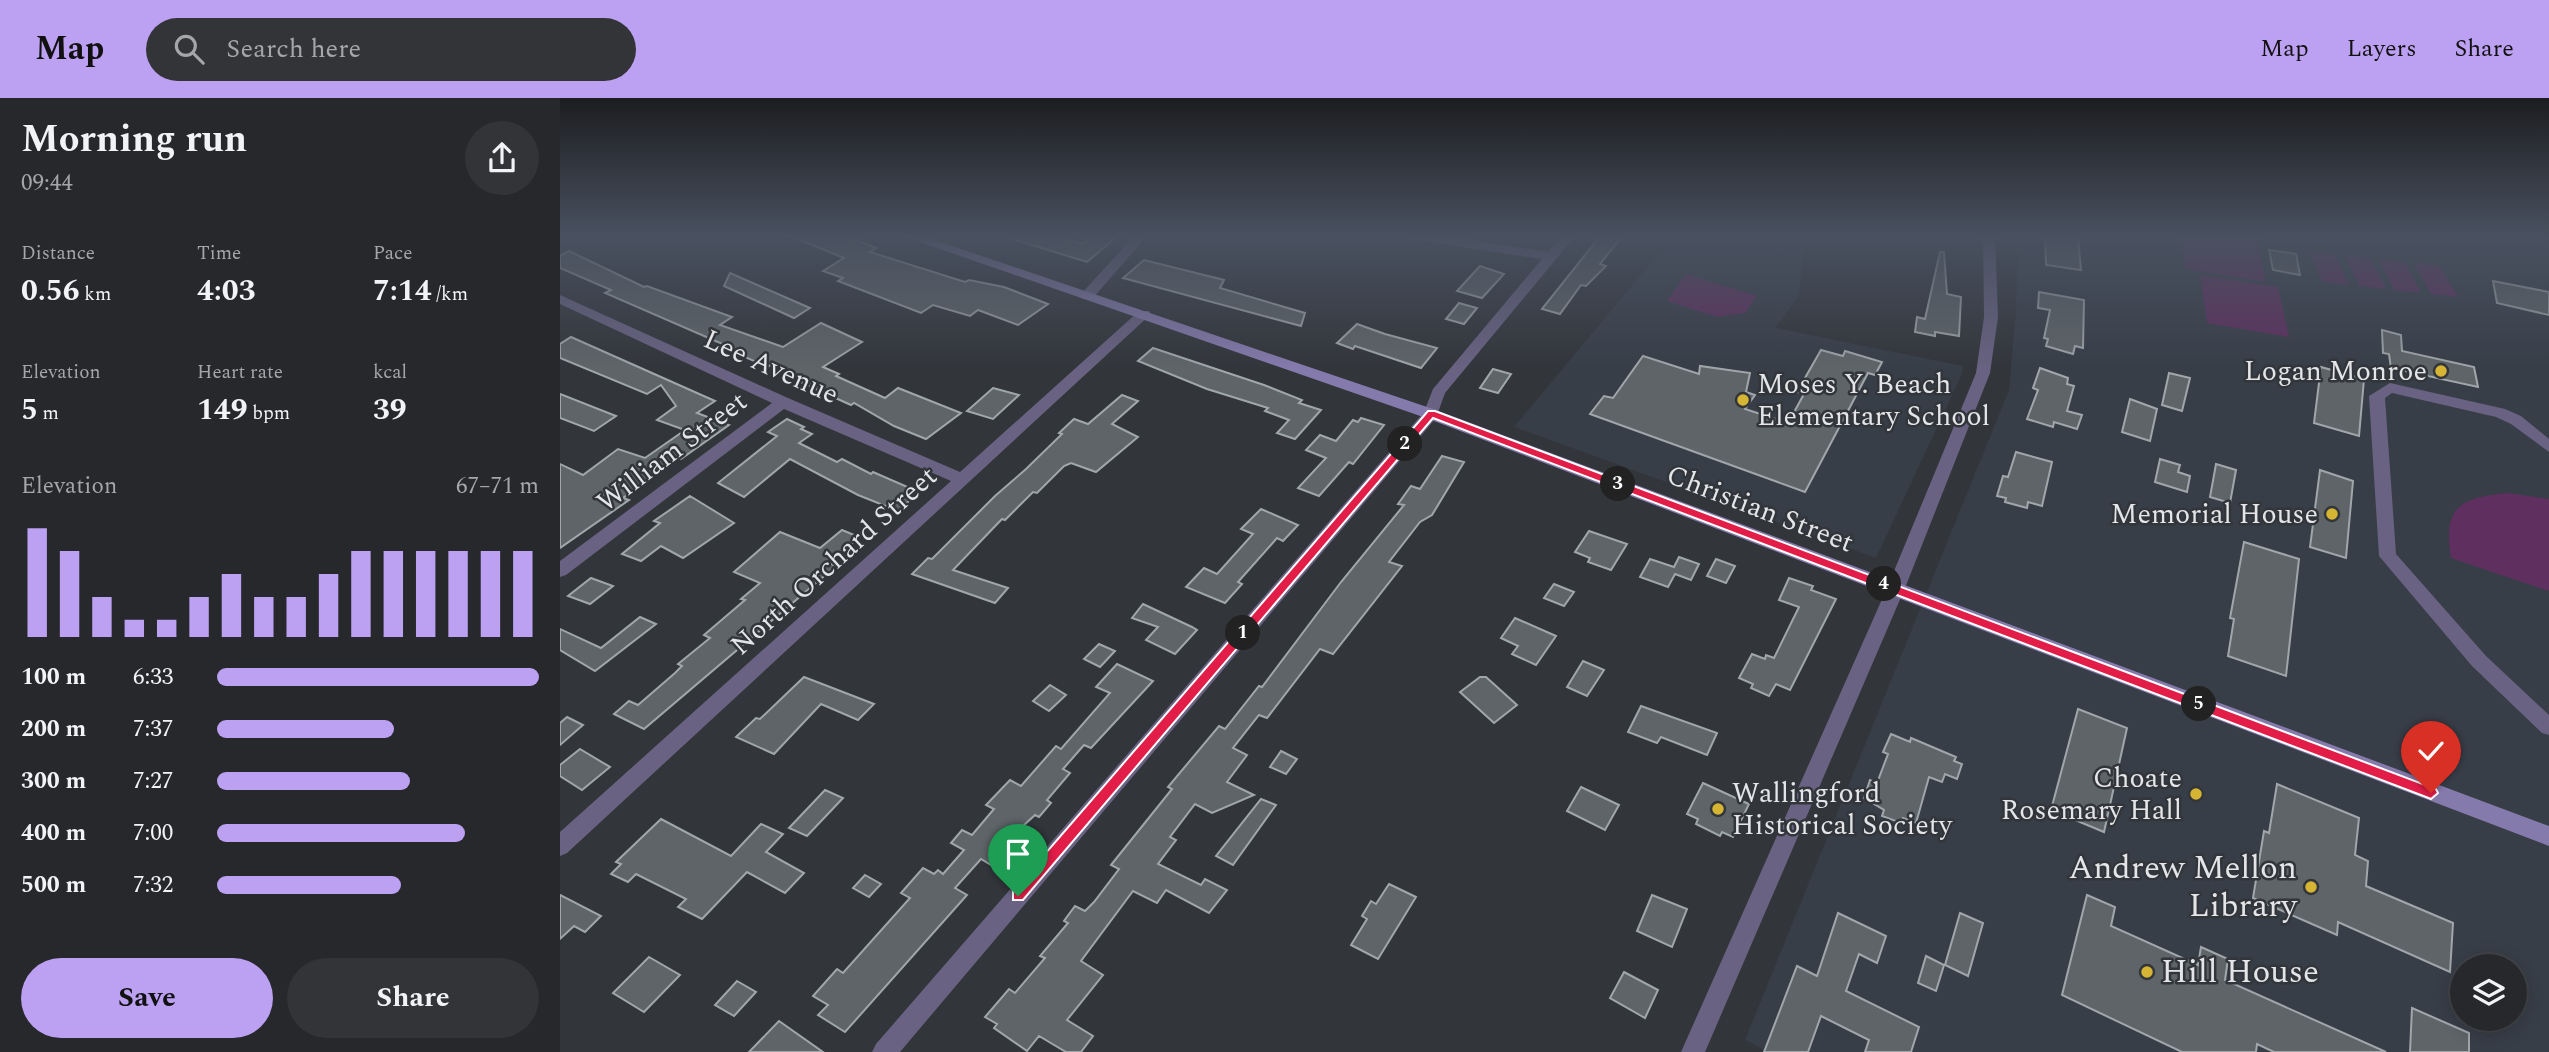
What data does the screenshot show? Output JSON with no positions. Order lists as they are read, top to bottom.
{
  "streets": {
    "main road": ["Christian Street"],
    "street": ["Lee Avenue", "William Street", "North Orchard Street"]
  },
  "crossings": [
    ["Lee Avenue", "William Street"],
    ["Lee Avenue", "North Orchard Street"],
    ["Christian Street", "North Orchard Street"]
  ],
  "places": [
    "Logan Monroe",
    "Moses Y. Beach Elementary School",
    "Memorial House",
    "Choate Rosemary Hall",
    "Wallingford Historical Society",
    "Andrew Mellon Library",
    "Hill House"
  ],
  "page": {
    "header": "Map",
    "search": "Search here",
    "nav": ["Map", "Layers", "Share"],
    "heading": ["Morning run", "09:44"],
    "stats": [
      ["Distance", "0.56 km"],
      ["Time", "4:03"],
      ["Pace", "7:14 /km"],
      ["Elevation", "5 m"],
      ["Heart rate", "149 bpm"],
      ["kcal", "39"]
    ],
    "pins": [
      "2",
      "3",
      "4",
      "1",
      "5"
    ],
    "chart": ["Elevation", "67–71 m"],
    "list": [
      {
        "name": "100 m",
        "note": "6:33"
      },
      {
        "name": "200 m",
        "note": "7:37"
      },
      {
        "name": "300 m",
        "note": "7:27"
      },
      {
        "name": "400 m",
        "note": "7:00"
      },
      {
        "name": "500 m",
        "note": "7:32"
      }
    ],
    "buttons": ["Save", "Share"]
  }
}
